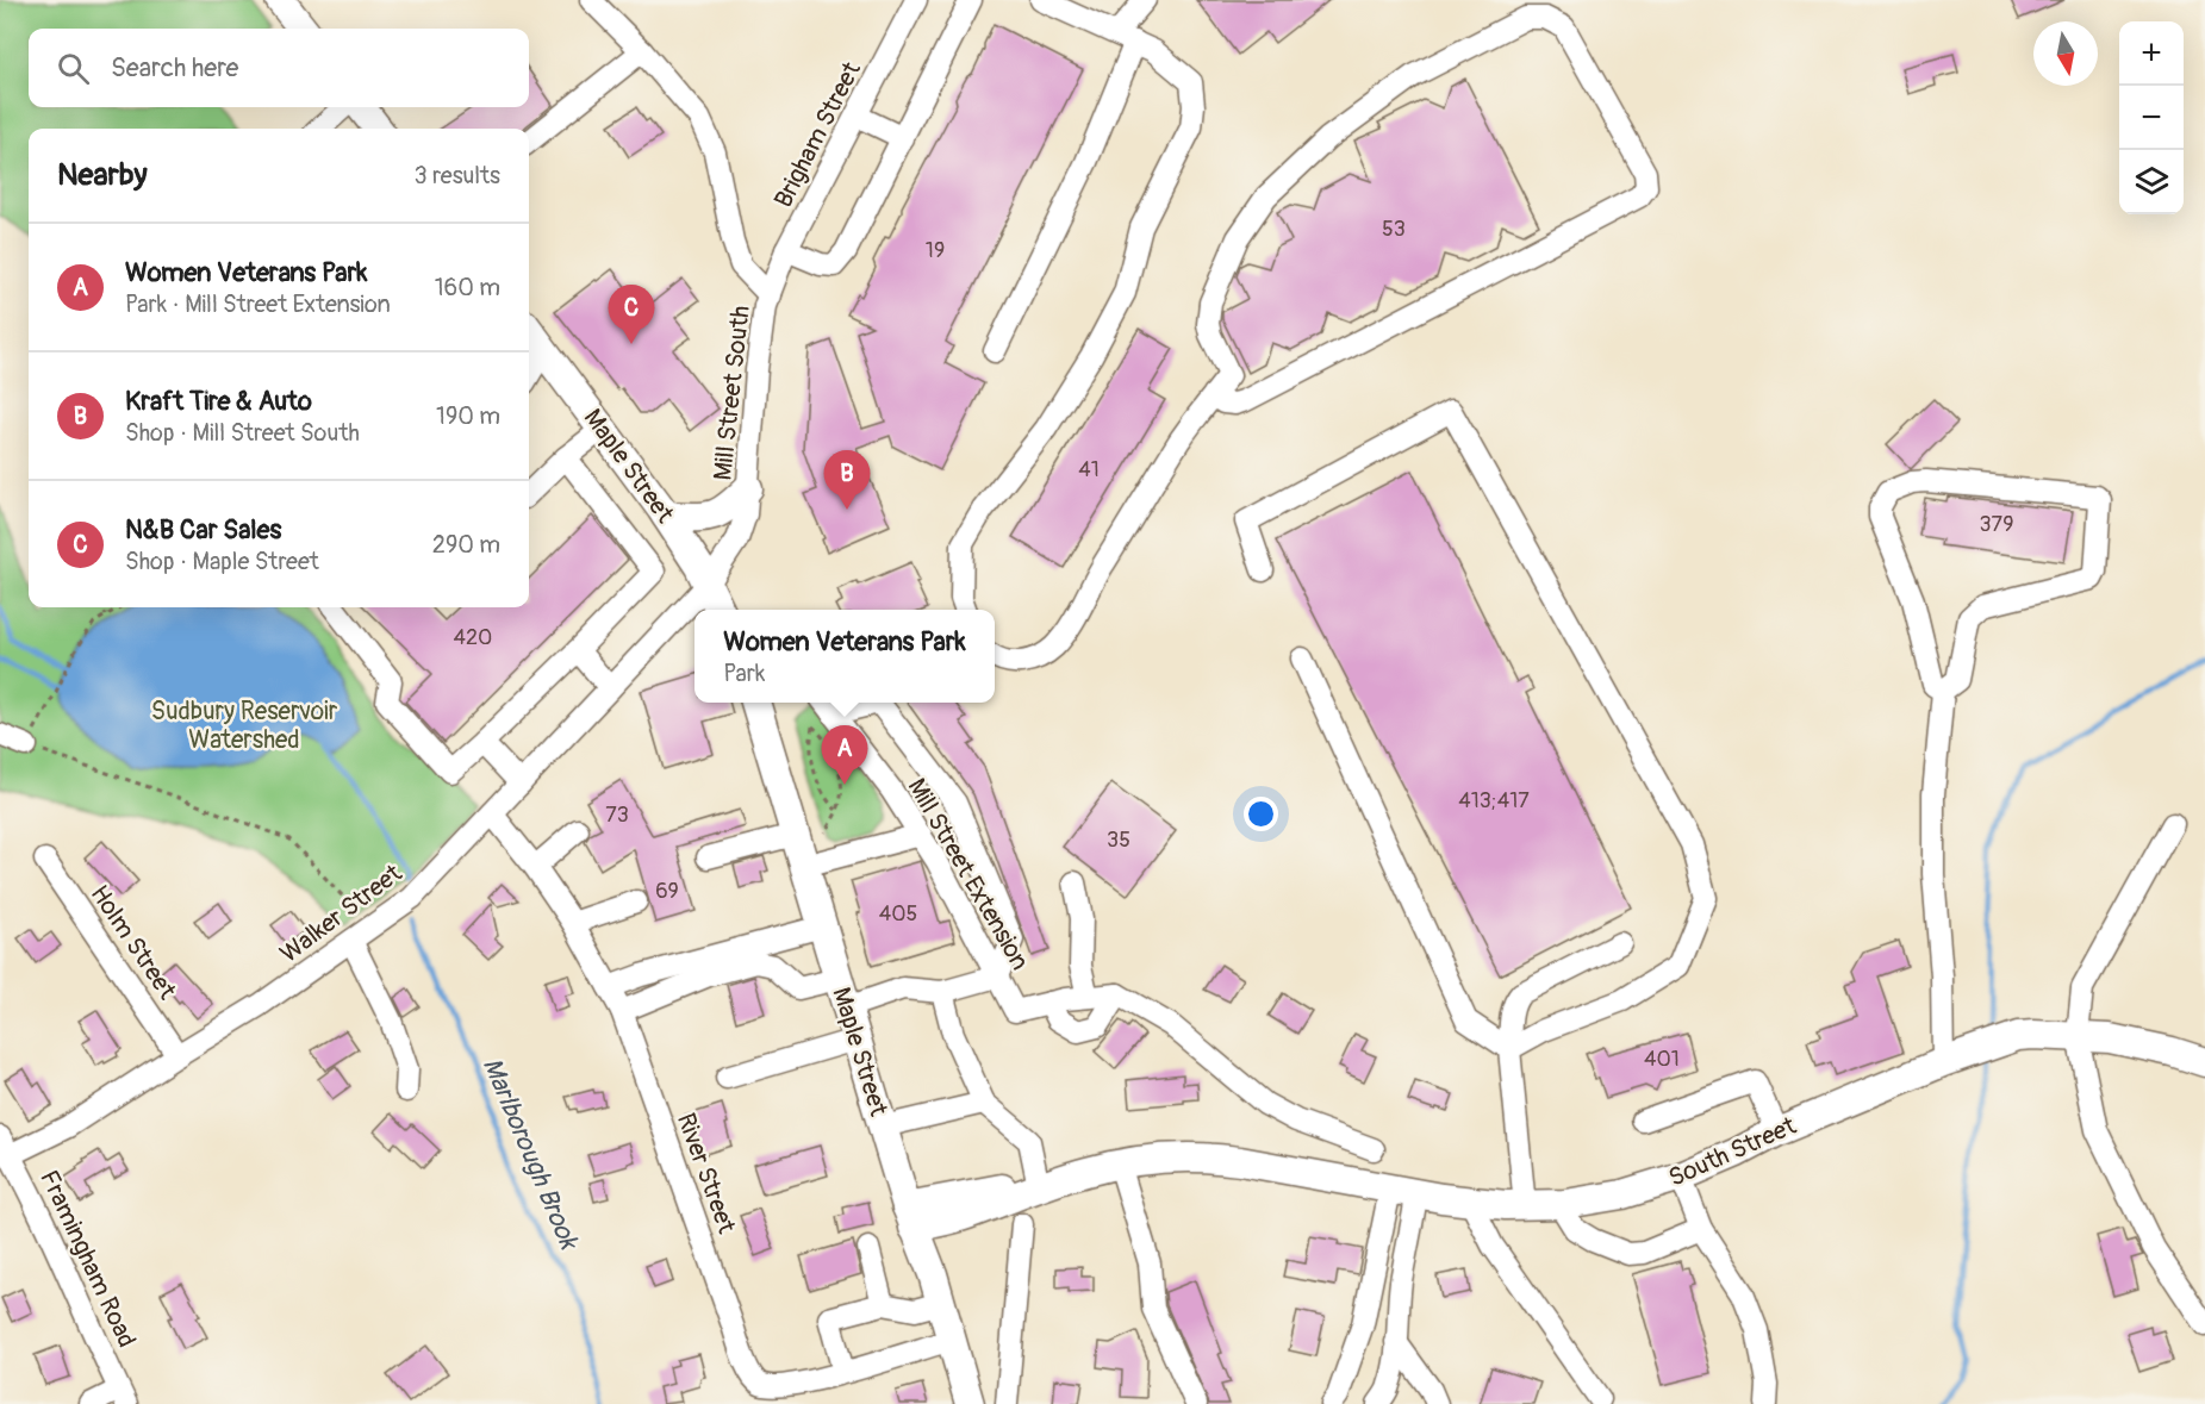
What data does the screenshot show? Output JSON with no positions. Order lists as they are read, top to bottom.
{
  "streets": {
    "main road": ["Maple Street", "South Street"],
    "street": [
      "Brigham Street",
      "Mill Street South",
      "Mill Street Extension",
      "Walker Street",
      "Holm Street",
      "River Street",
      "Framingham Road"
    ]
  },
  "crossings": [
    ["Brigham Street", "Mill Street South"],
    ["Mill Street South", "Maple Street"],
    ["Mill Street South", "Walker Street"],
    ["Maple Street", "Walker Street"],
    ["Maple Street", "South Street"],
    ["Maple Street", "River Street"],
    ["Walker Street", "Holm Street"],
    ["Walker Street", "River Street"],
    ["Walker Street", "Framingham Road"]
  ],
  "water": ["Marlborough Brook"],
  "parks": ["Sudbury Reservoir Watershed"],
  "house_numbers": [
    "53",
    "19",
    "41",
    "379",
    "420",
    "413;417",
    "73",
    "35",
    "69",
    "405",
    "401"
  ],
  "north": "bottom",
  "page": {
    "map_buttons": ["+", "−"],
    "search": "Search here",
    "heading": ["Nearby", "3 results"],
    "list": [
      {
        "mark": "A",
        "name": "Women Veterans Park",
        "note": "Park · Mill Street Extension",
        "value": "160 m"
      },
      {
        "mark": "B",
        "name": "Kraft Tire & Auto",
        "note": "Shop · Mill Street South",
        "value": "190 m"
      },
      {
        "mark": "C",
        "name": "N&B Car Sales",
        "note": "Shop · Maple Street",
        "value": "290 m"
      }
    ],
    "pins": ["C", "B", "A"],
    "popup": ["Women Veterans Park", "Park"]
  }
}
